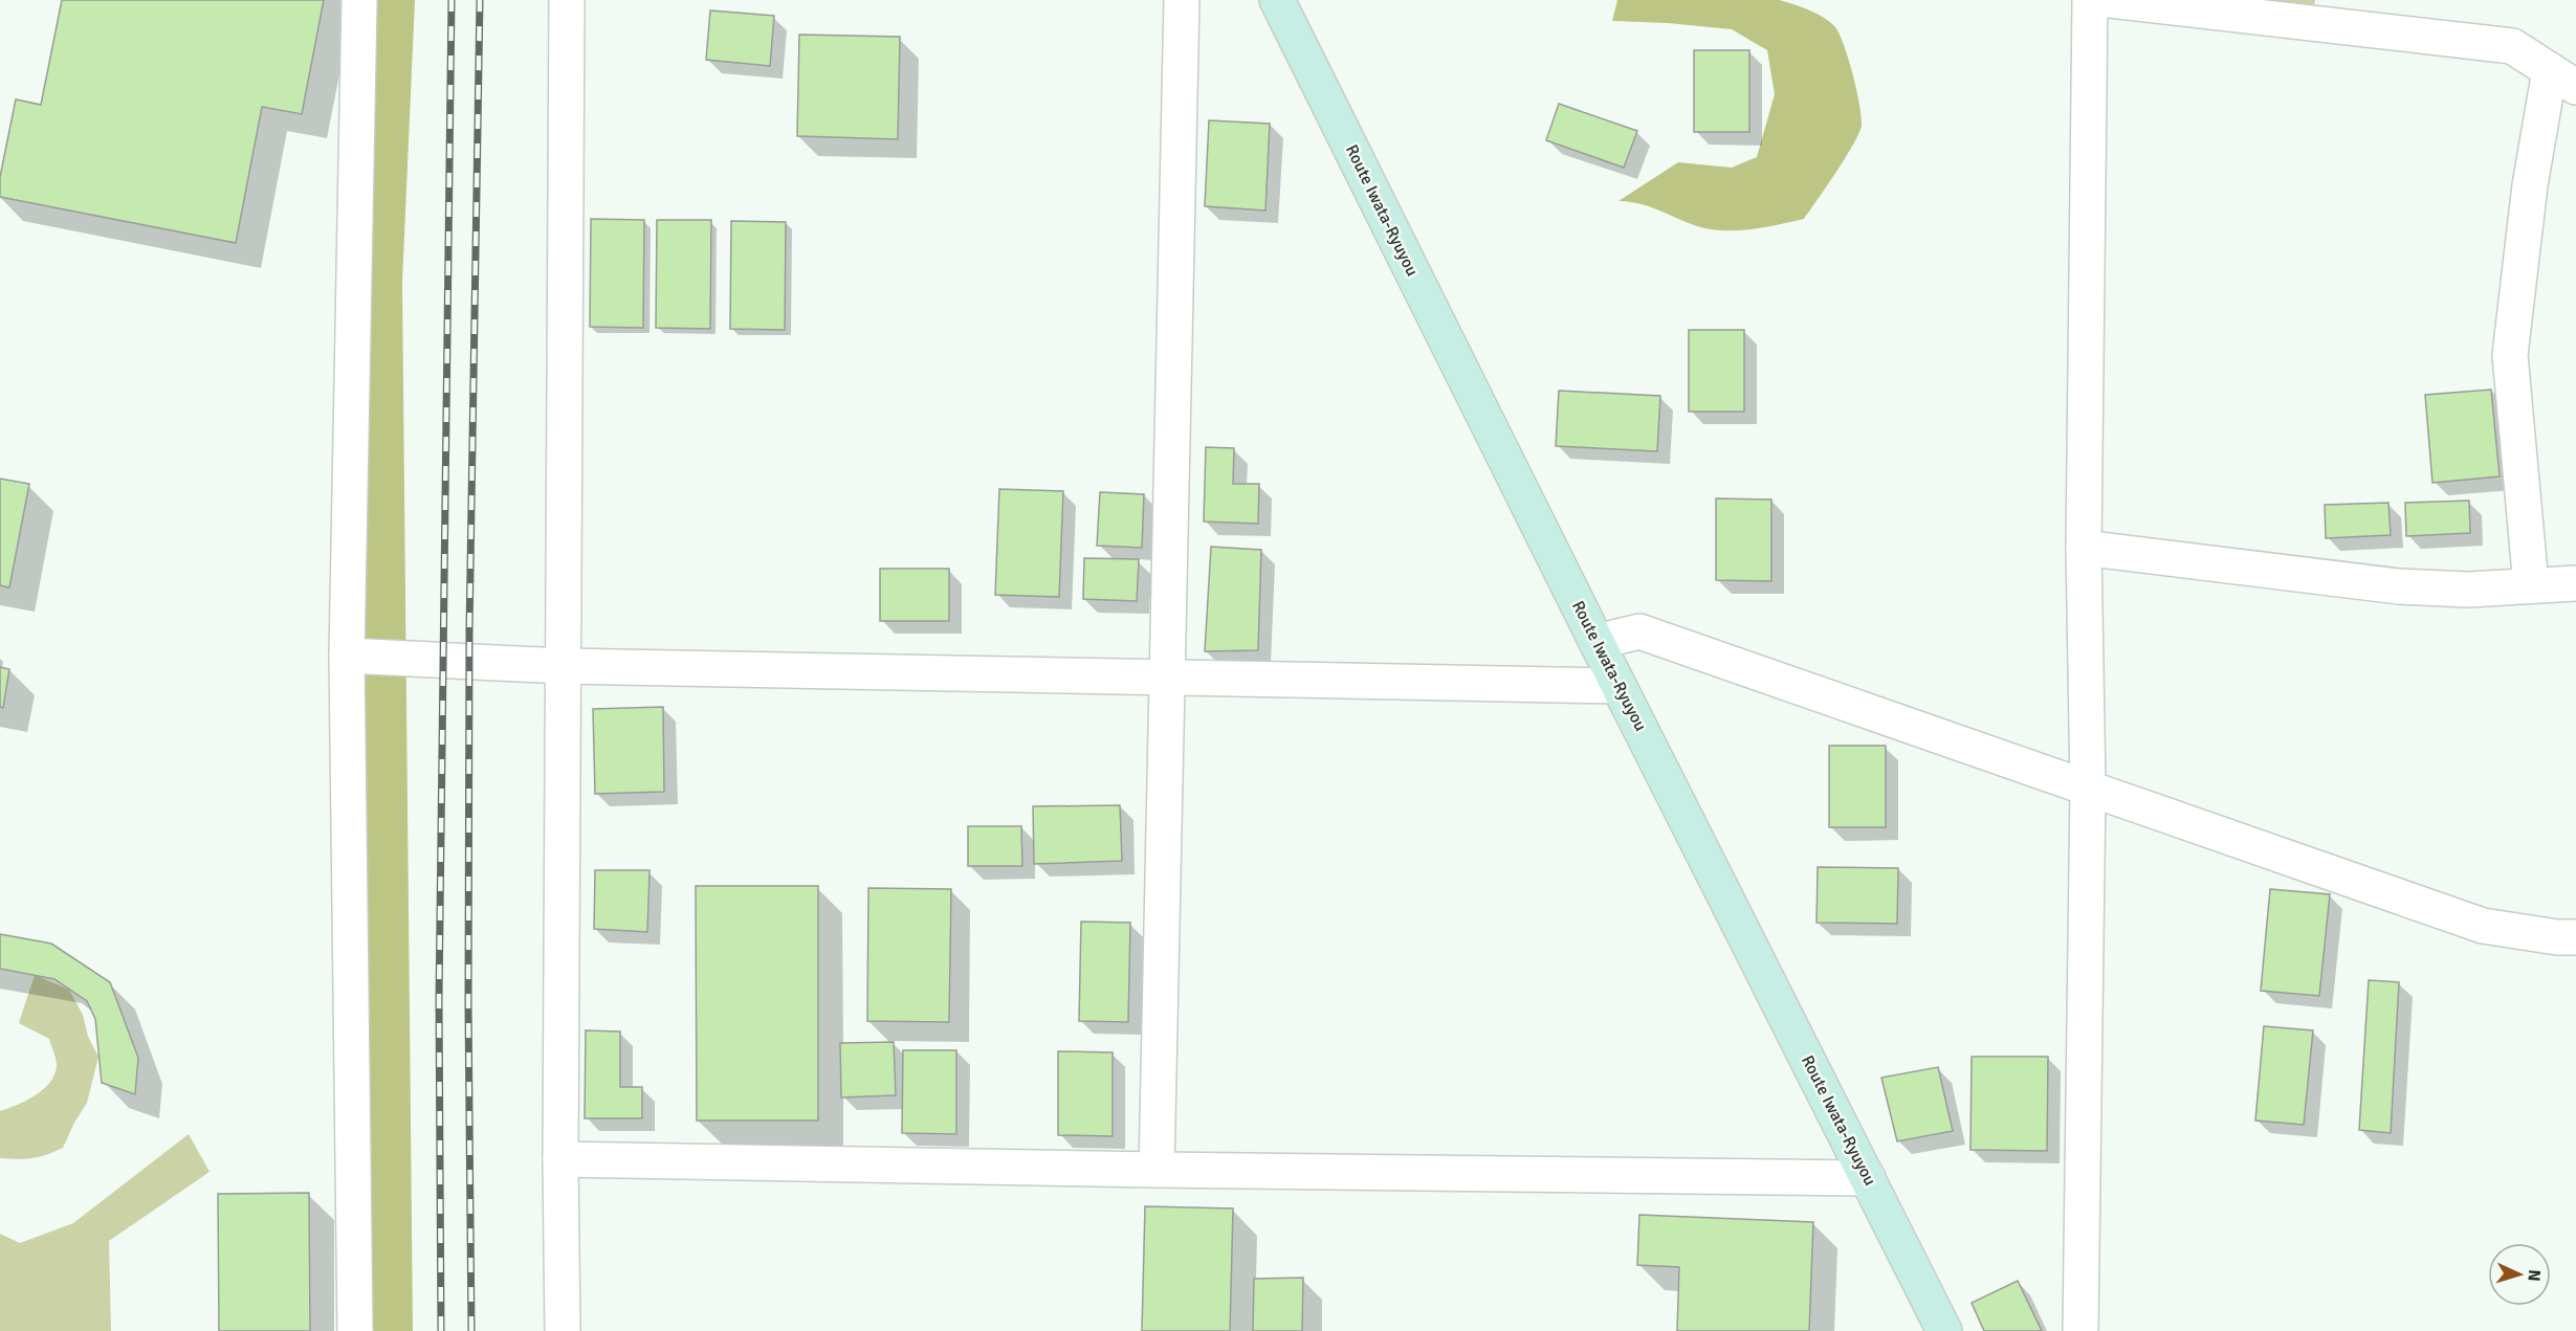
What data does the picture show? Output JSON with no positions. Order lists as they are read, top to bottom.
{
  "streets": {
    "main road": ["Route Iwata-Ryuyou"]
  },
  "north": "right"
}
